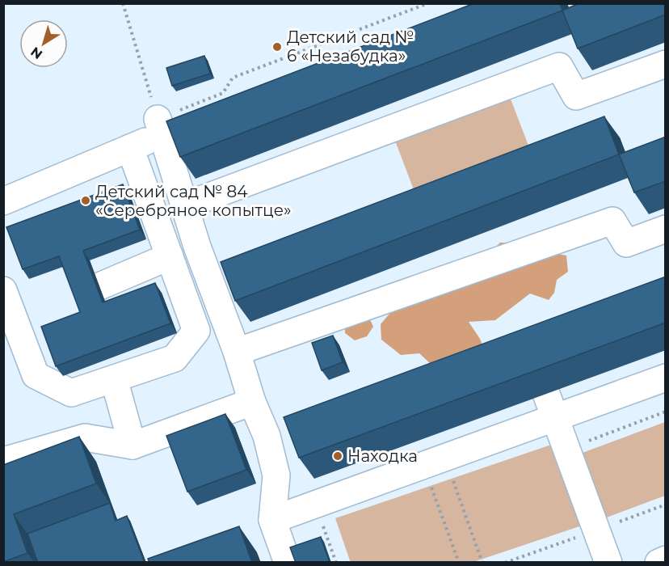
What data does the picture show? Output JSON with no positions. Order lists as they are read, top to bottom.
{
  "places": ["Детский сад № 6 «Незабудка»", "Детский сад № 84 «Серебряное копытце»", "Находка"],
  "north": "bottom left"
}
